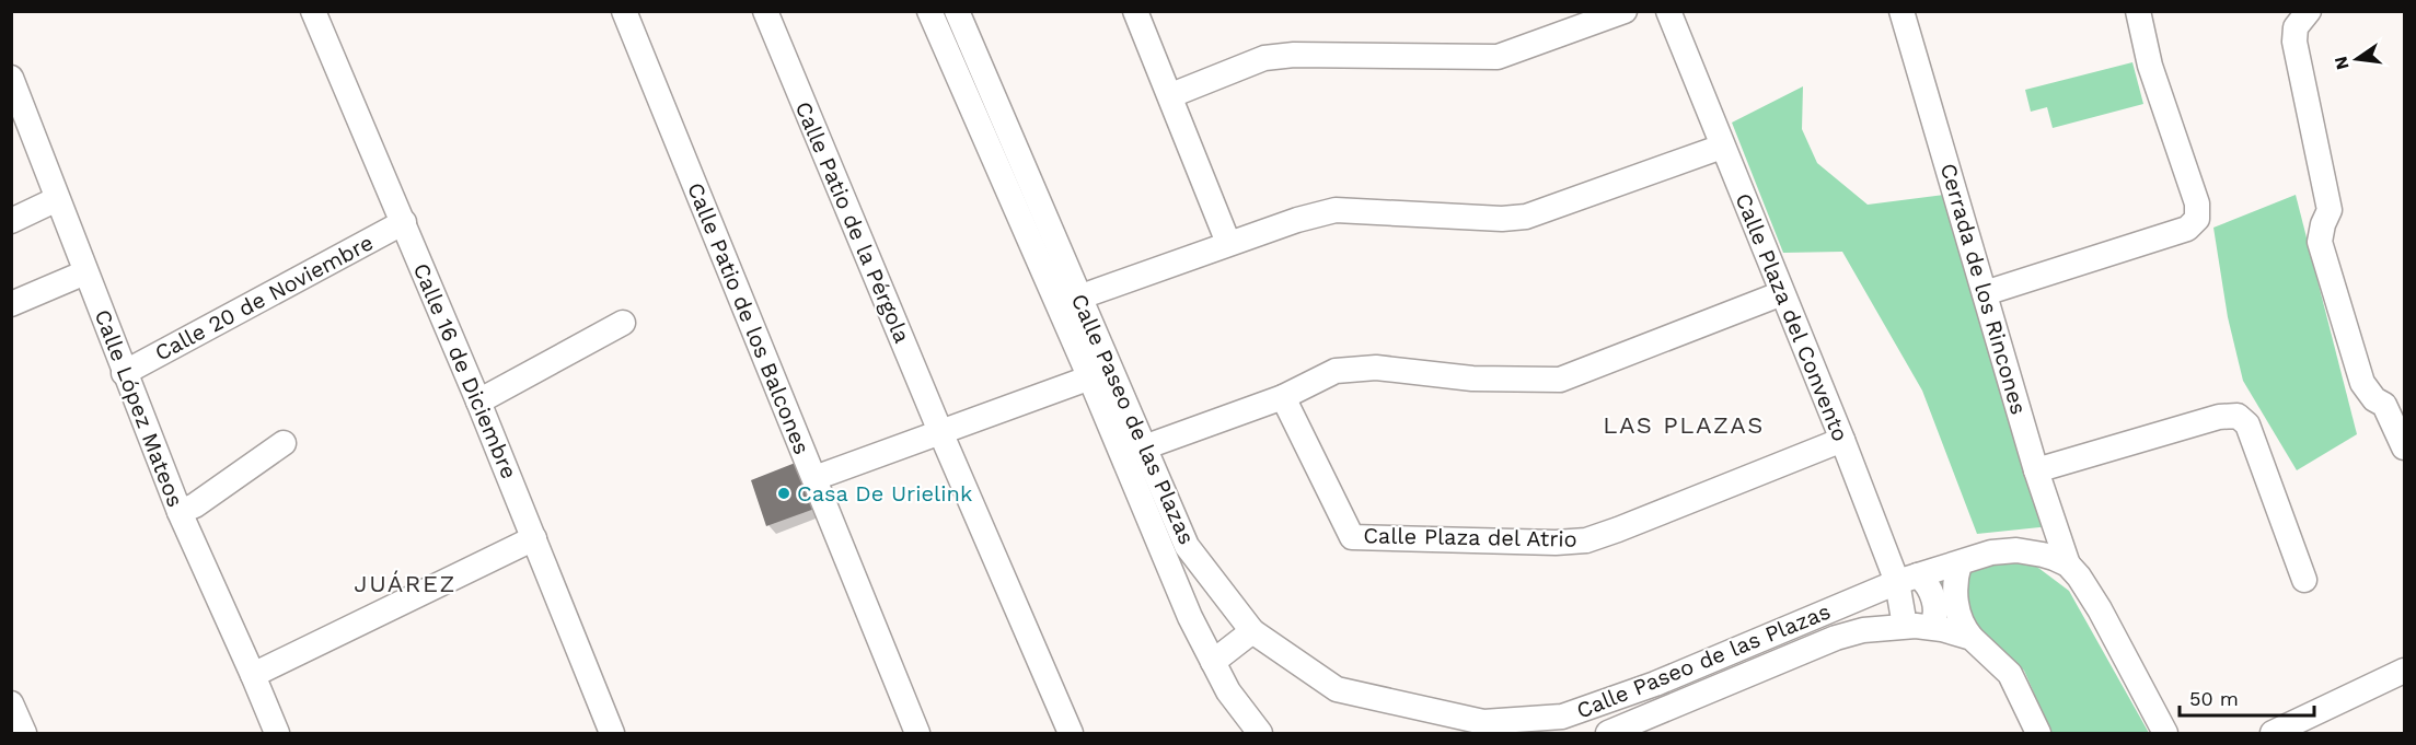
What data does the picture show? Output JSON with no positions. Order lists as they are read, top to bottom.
{
  "streets": {
    "street": [
      "Calle Patio de la Pérgola",
      "Cerrada de los Rincones",
      "Calle 20 de Noviembre",
      "Calle Plaza del Convento",
      "Calle Patio de los Balcones",
      "Calle 16 de Diciembre",
      "Calle López Mateos",
      "Calle Paseo de las Plazas",
      "Calle Plaza del Atrio"
    ]
  },
  "crossings": [
    ["Cerrada de los Rincones", "Calle Paseo de las Plazas"],
    ["Calle 20 de Noviembre", "Calle 16 de Diciembre"],
    ["Calle 20 de Noviembre", "Calle López Mateos"],
    ["Calle Plaza del Convento", "Calle Paseo de las Plazas"],
    ["Calle Plaza del Convento", "Calle Plaza del Atrio"]
  ],
  "districts": ["LAS PLAZAS", "JUÁREZ"],
  "places": ["Casa De Urielink"],
  "scale_bar": "50 m",
  "north": "left"
}
